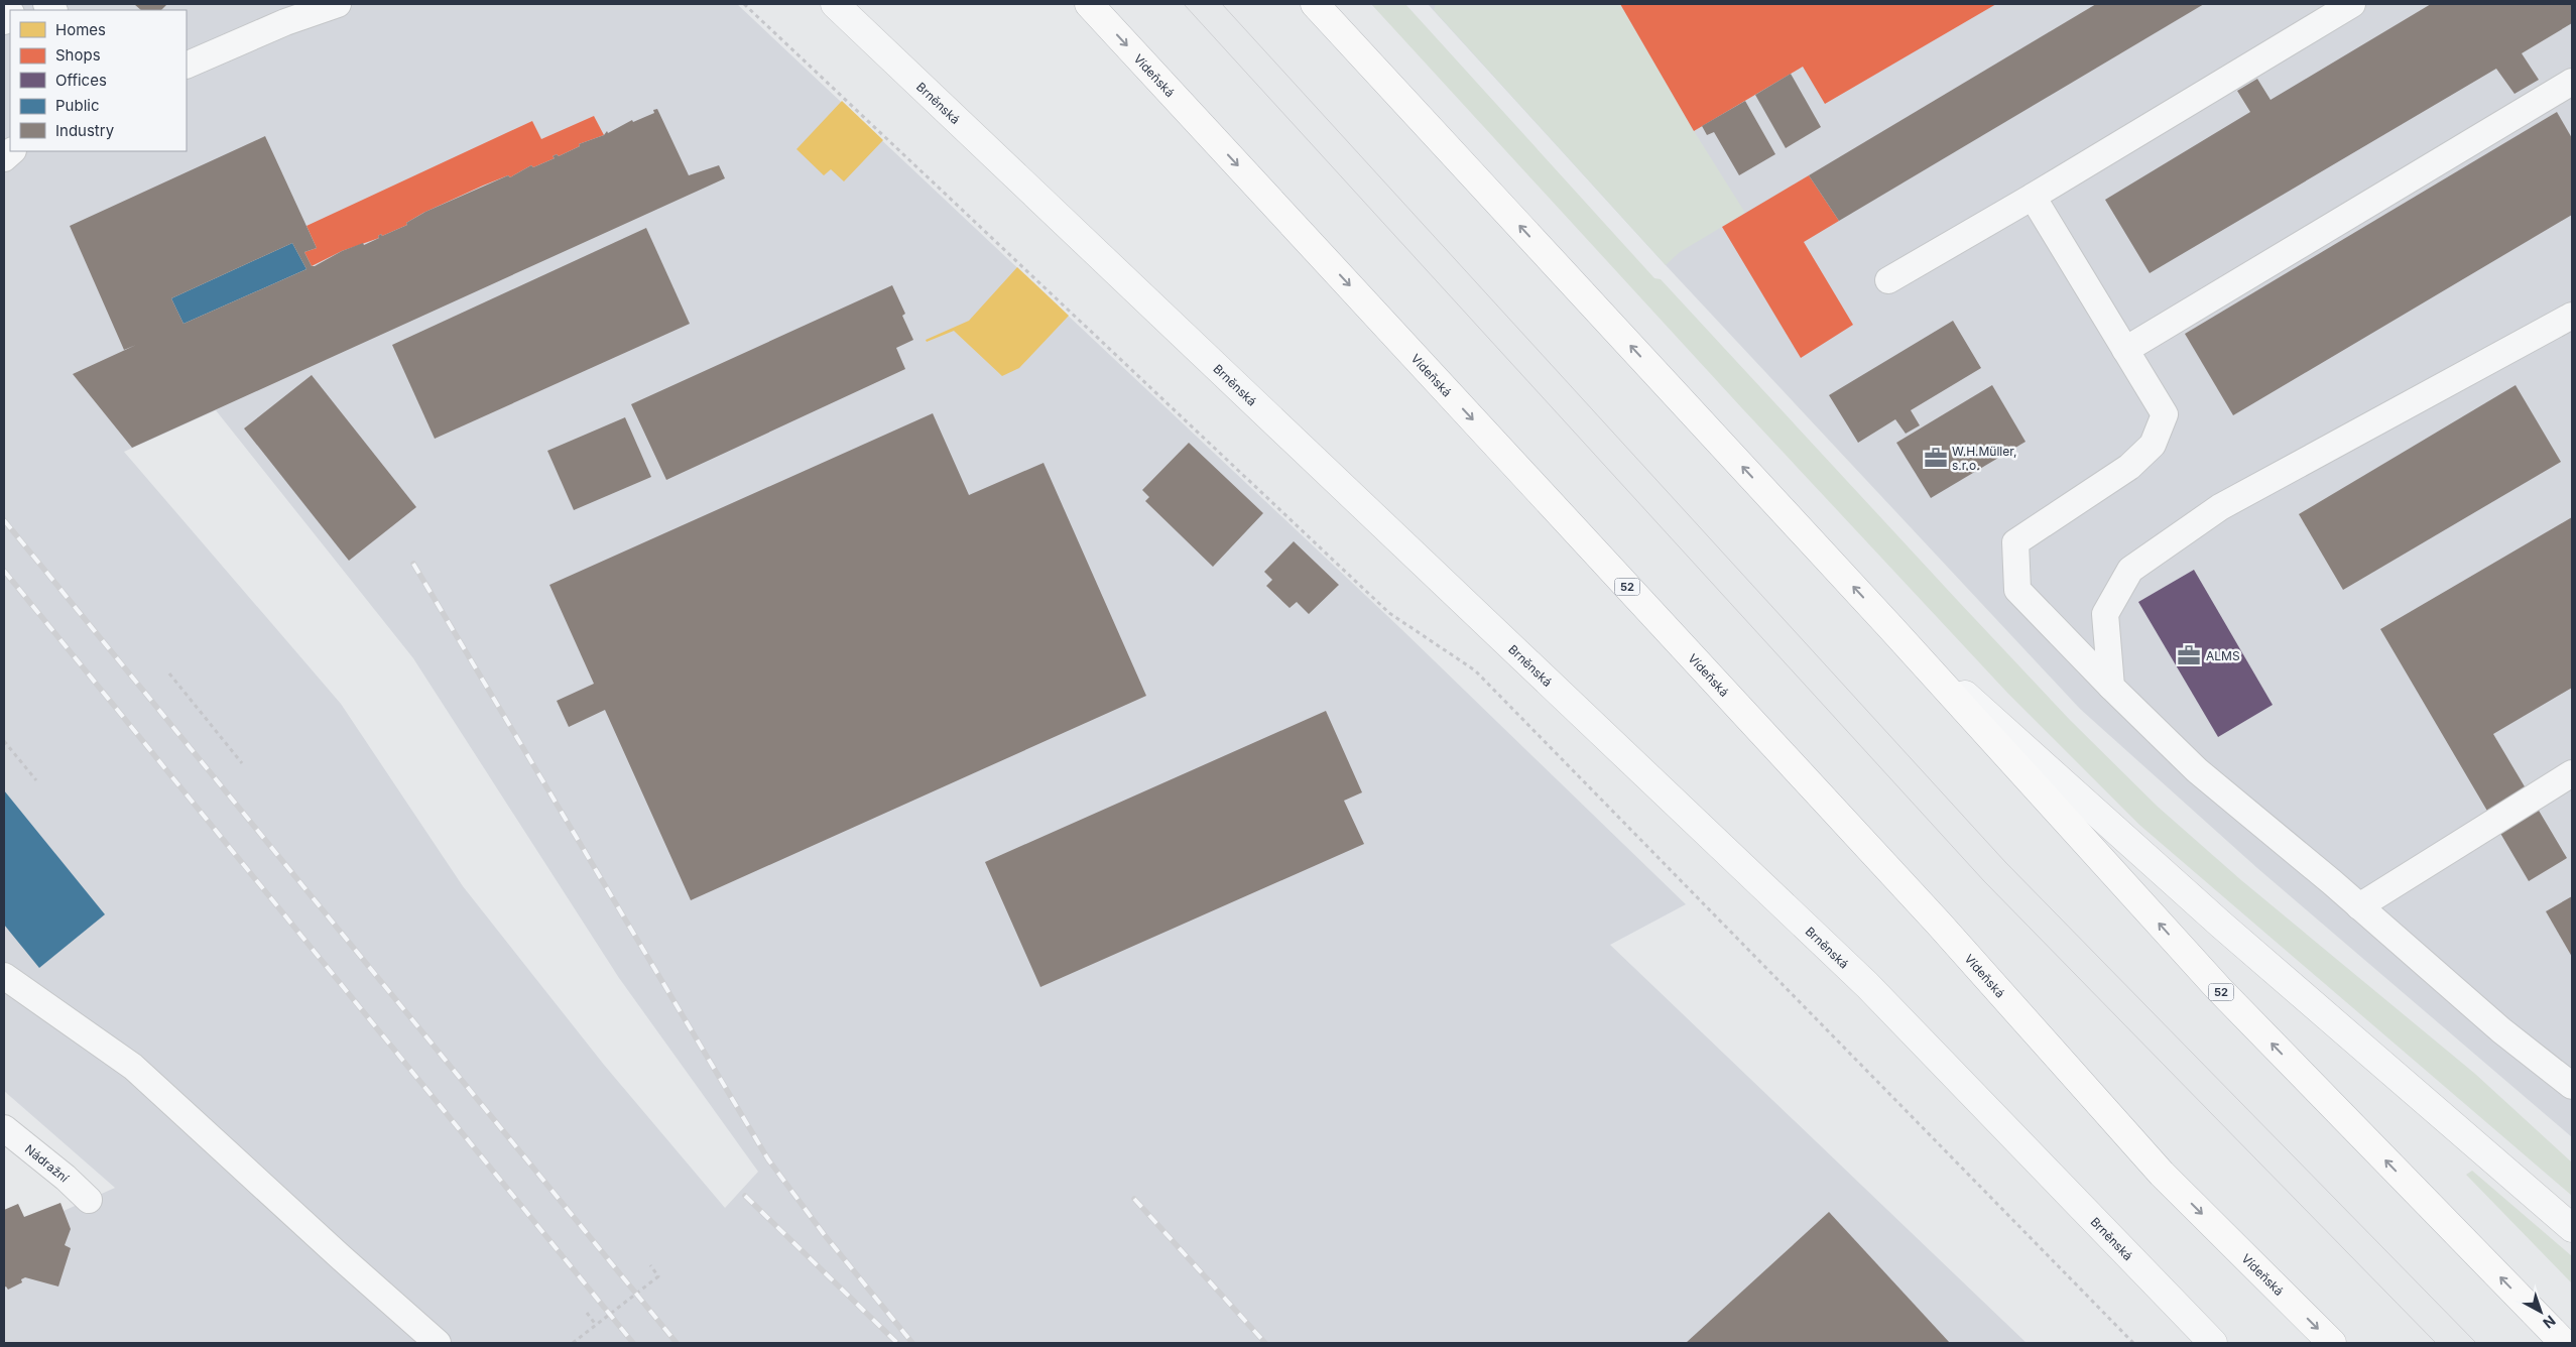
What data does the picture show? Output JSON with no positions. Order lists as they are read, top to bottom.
{
  "streets": {
    "highway": ["Vídeňská", "52"],
    "street": ["Brněnská"],
    "lane": ["Nádražní"]
  },
  "places": {
    "office": ["W.H.Müller, s.r.o.", "ALMS"]
  },
  "legend": [
    "Homes",
    "Shops",
    "Offices",
    "Public",
    "Industry"
  ],
  "north": "bottom right"
}
